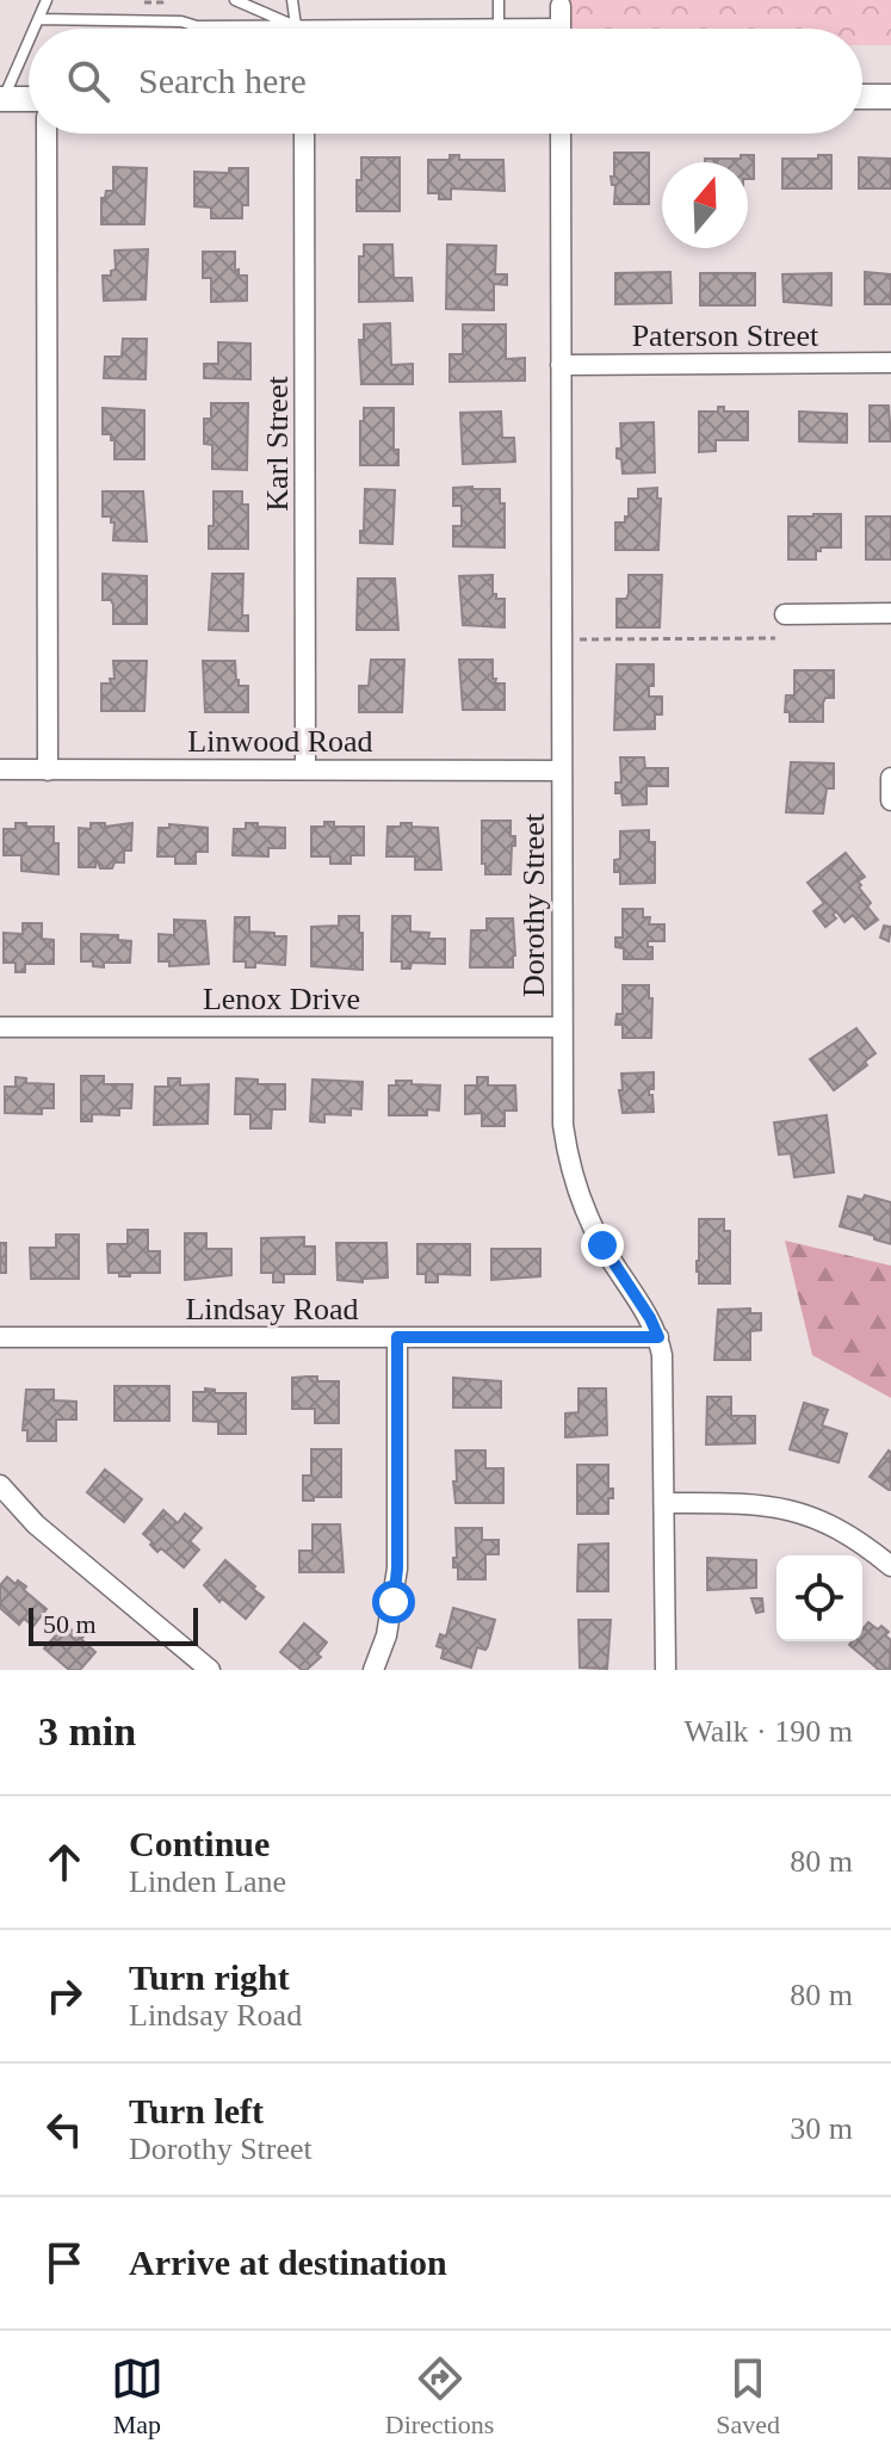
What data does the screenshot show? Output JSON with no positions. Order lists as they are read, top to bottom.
{
  "streets": {
    "street": [
      "Paterson Street",
      "Karl Street",
      "Linwood Road",
      "Dorothy Street",
      "Lenox Drive",
      "Lindsay Road"
    ]
  },
  "crossings": [
    ["Paterson Street", "Dorothy Street"],
    ["Karl Street", "Linwood Road"],
    ["Linwood Road", "Dorothy Street"],
    ["Dorothy Street", "Lenox Drive"],
    ["Dorothy Street", "Lindsay Road"]
  ],
  "scale_bar": "50 m",
  "north": "top",
  "page": {
    "search": "Search here",
    "scale": "50 m",
    "heading": ["3 min", "Walk · 190 m"],
    "list": [
      ["Continue", "Linden Lane", "80 m"],
      ["Turn right", "Lindsay Road", "80 m"],
      ["Turn left", "Dorothy Street", "30 m"],
      "Arrive at destination"
    ],
    "nav": ["Map", "Directions", "Saved"]
  }
}
